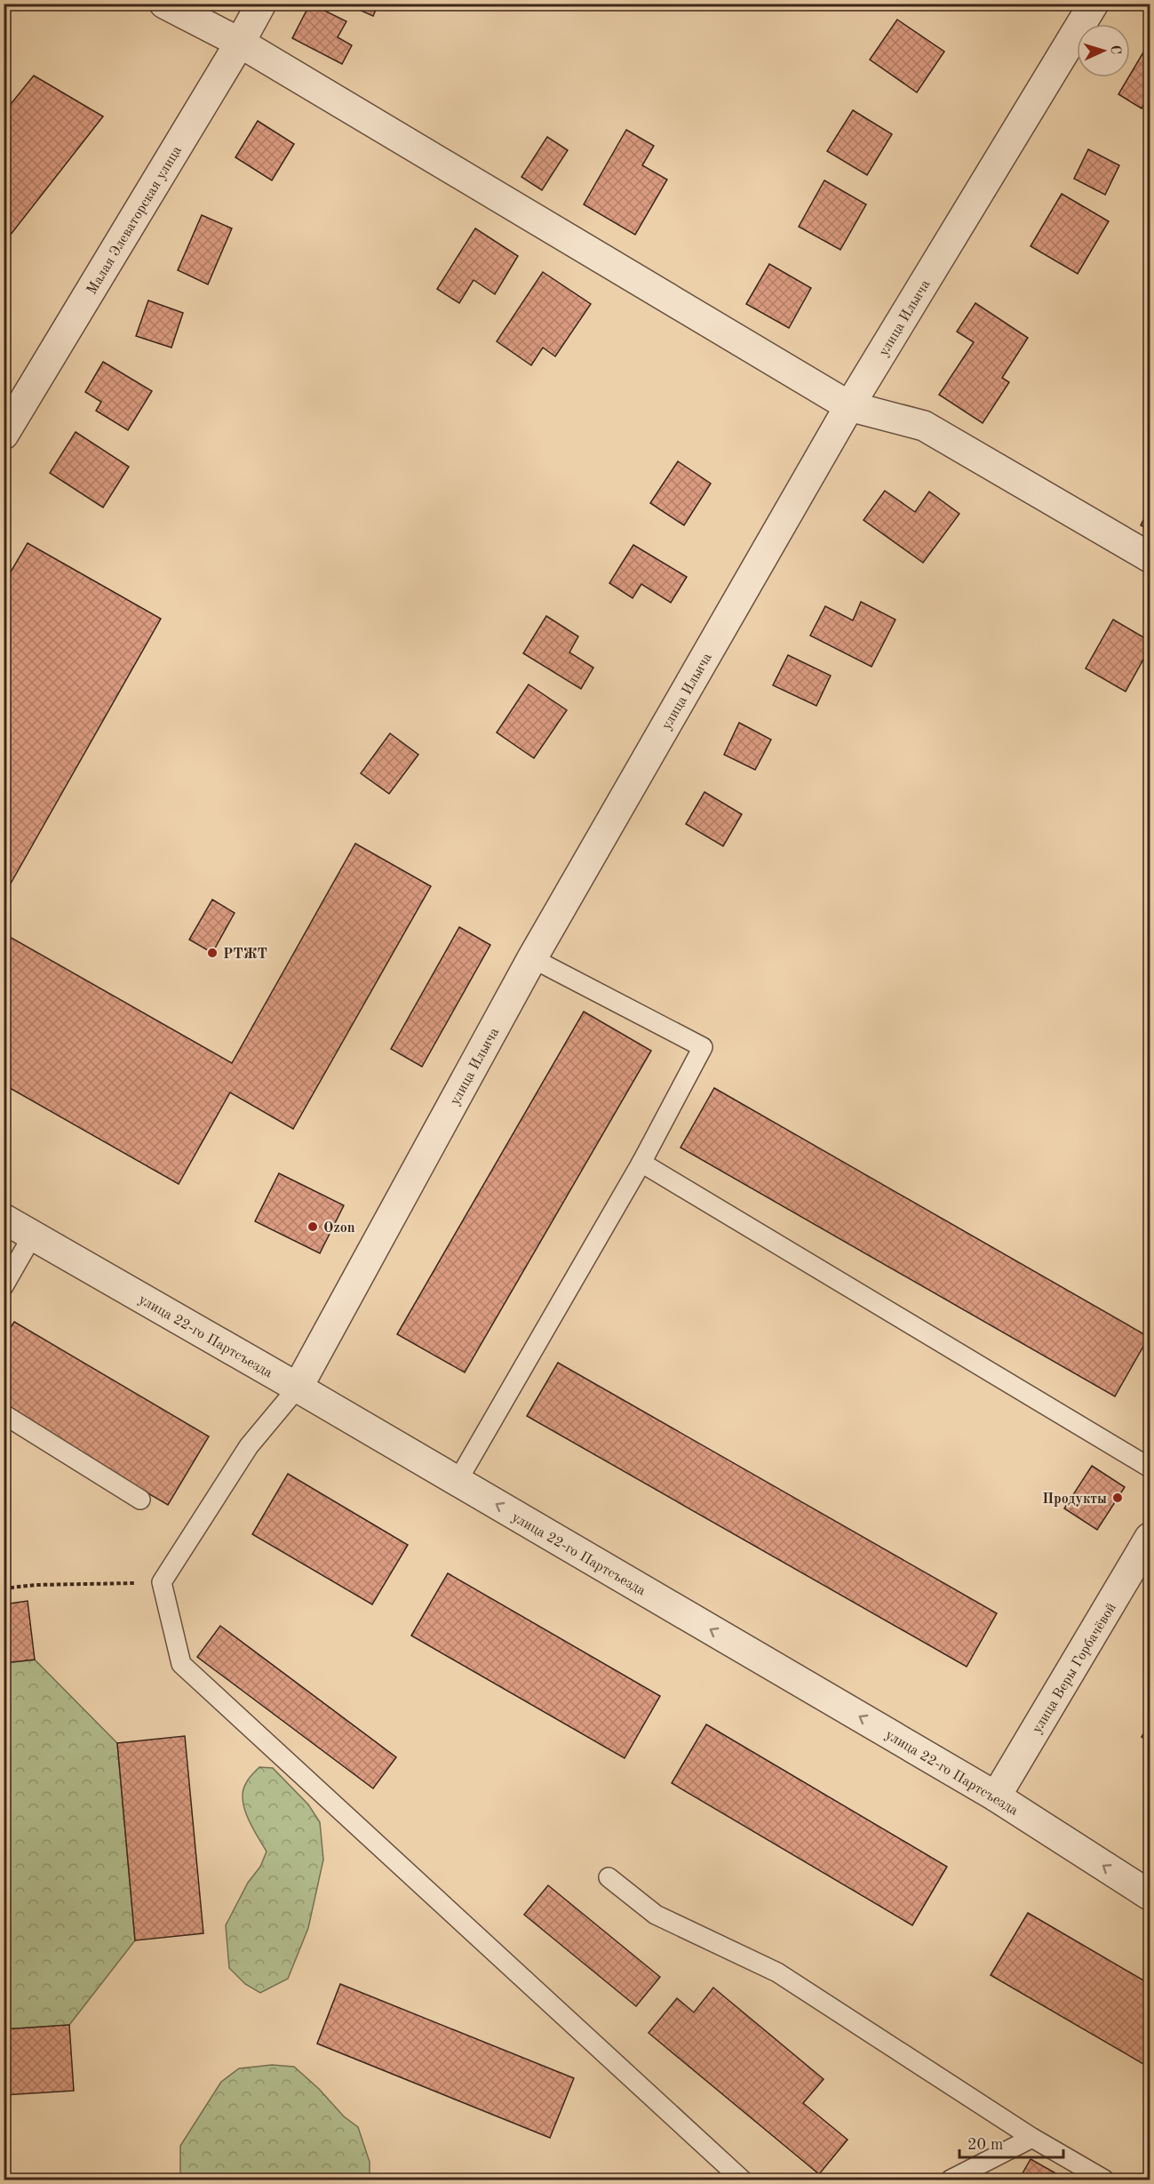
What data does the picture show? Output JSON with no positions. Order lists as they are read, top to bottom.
{
  "streets": {
    "street": [
      "Малая Элеваторская улица",
      "улица Ильича",
      "улица 22-го Партсъезда",
      "улица Веры Горбачёвой"
    ]
  },
  "crossings": [
    ["улица Ильича", "улица 22-го Партсъезда"],
    ["улица 22-го Партсъезда", "улица Веры Горбачёвой"]
  ],
  "one_way": ["улица 22-го Партсъезда"],
  "places": ["РТЖТ", "Ozon", "Продукты"],
  "scale_bar": "20 m",
  "north": "right"
}
